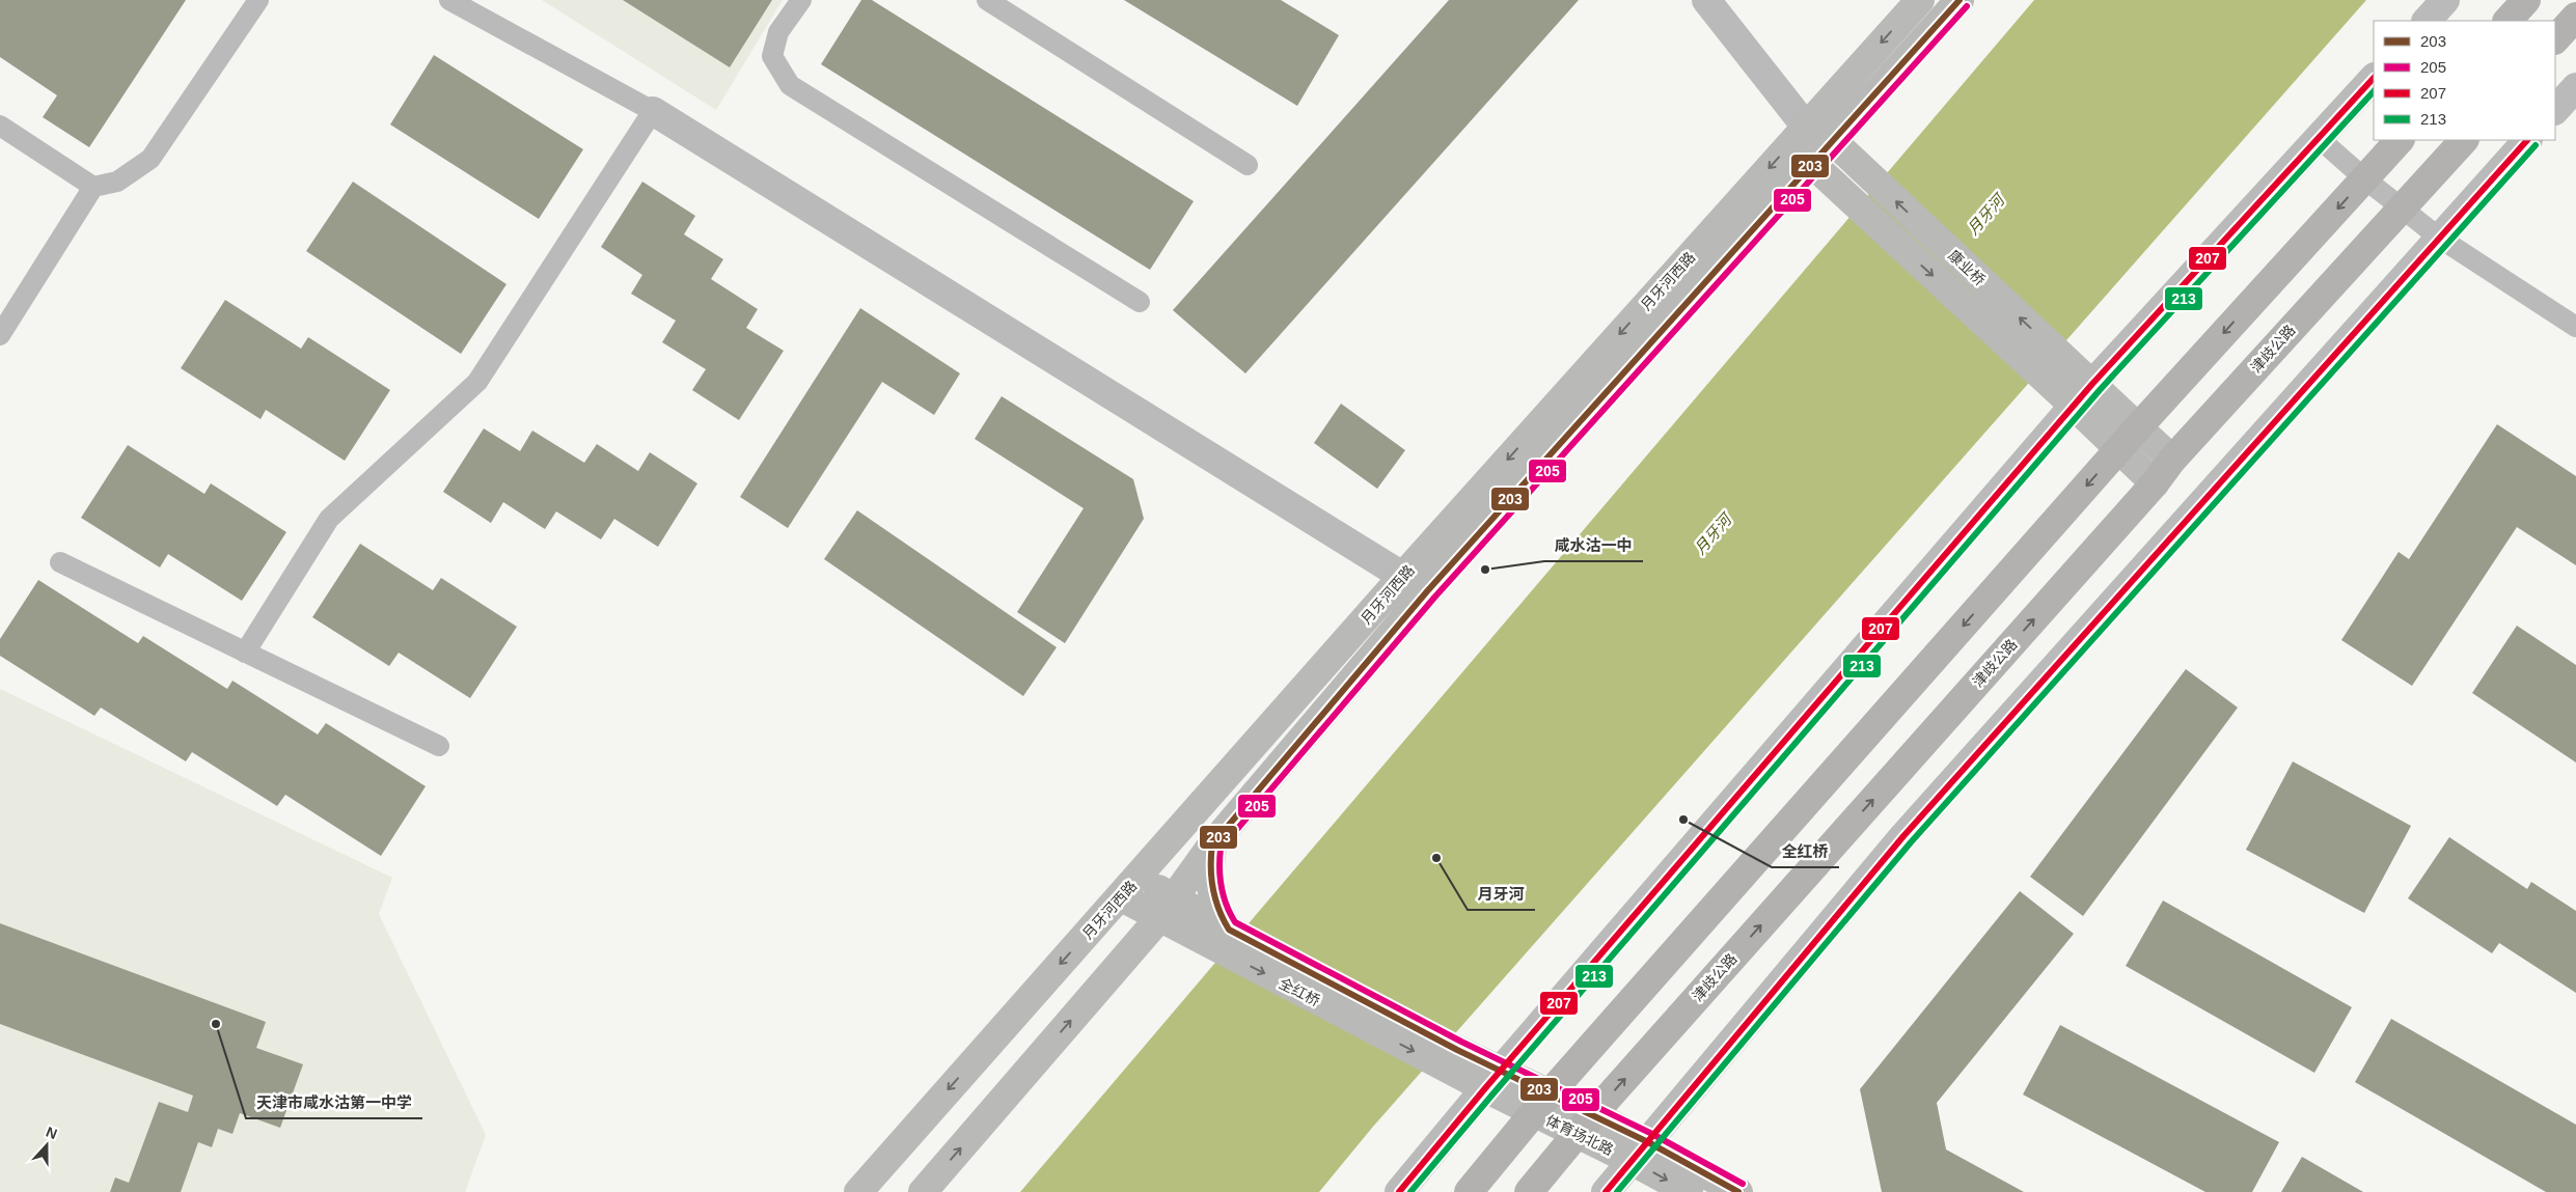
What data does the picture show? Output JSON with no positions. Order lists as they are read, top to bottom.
{
  "streets": {
    "main road": ["津歧公路"],
    "street": [
      "康业桥",
      "月牙河西路",
      "全红桥",
      "体育场北路"
    ]
  },
  "crossings": [
    ["康业桥", "月牙河西路"],
    ["康业桥", "津歧公路"],
    ["月牙河西路", "全红桥"],
    ["津歧公路", "体育场北路"],
    ["全红桥", "体育场北路"]
  ],
  "water": ["月牙河"],
  "places": [
    "咸水沽一中",
    "全红桥",
    "月牙河",
    "天津市咸水沽第一中学"
  ],
  "lines": [
    "transit line 203",
    "transit line 205",
    "transit line 207",
    "transit line 213"
  ],
  "legend": [
    "203",
    "205",
    "207",
    "213"
  ],
  "north": "top"
}
